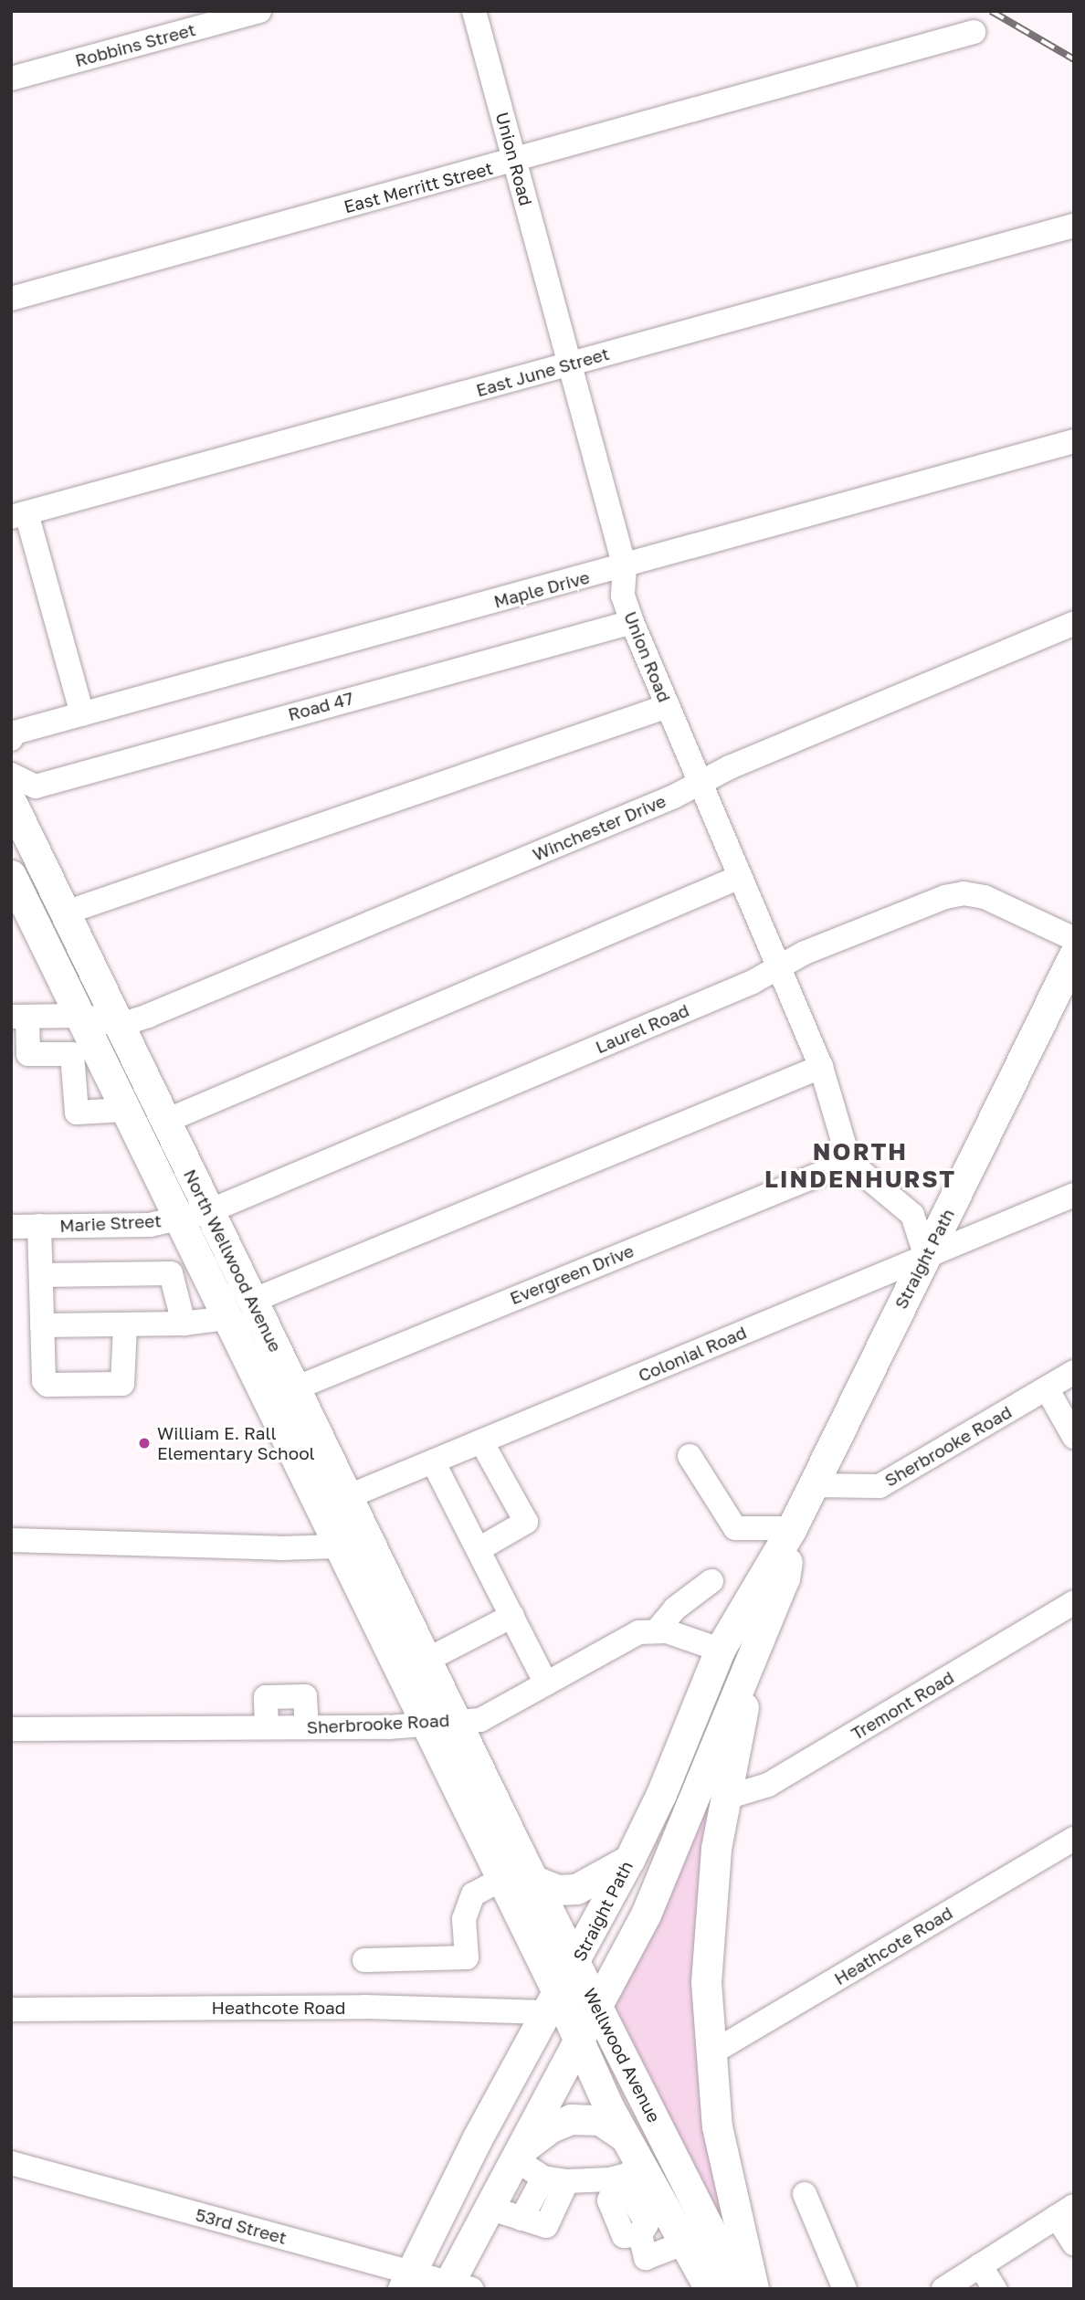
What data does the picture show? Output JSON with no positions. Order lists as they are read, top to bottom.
{
  "streets": {
    "main road": ["Straight Path", "North Wellwood Avenue", "Wellwood Avenue"],
    "street": [
      "Robbins Street",
      "Union Road",
      "East Merritt Street",
      "East June Street",
      "Maple Drive",
      "Road 47",
      "Winchester Drive",
      "Laurel Road",
      "Marie Street",
      "Evergreen Drive",
      "Colonial Road",
      "Sherbrooke Road",
      "Tremont Road",
      "Heathcote Road",
      "53rd Street"
    ]
  },
  "crossings": [
    ["Union Road", "East Merritt Street"],
    ["Union Road", "East June Street"],
    ["Union Road", "Maple Drive"],
    ["Union Road", "Road 47"],
    ["Union Road", "Winchester Drive"],
    ["Union Road", "Laurel Road"],
    ["Union Road", "Evergreen Drive"],
    ["Winchester Drive", "North Wellwood Avenue"],
    ["Laurel Road", "Marie Street"],
    ["Laurel Road", "North Wellwood Avenue"],
    ["Marie Street", "North Wellwood Avenue"],
    ["Marie Street", "Wellwood Avenue"],
    ["Straight Path", "Colonial Road"],
    ["Straight Path", "Sherbrooke Road"],
    ["Straight Path", "Heathcote Road"],
    ["Straight Path", "Wellwood Avenue"],
    ["Straight Path", "53rd Street"],
    ["North Wellwood Avenue", "Evergreen Drive"],
    ["North Wellwood Avenue", "Colonial Road"],
    ["North Wellwood Avenue", "Sherbrooke Road"],
    ["North Wellwood Avenue", "Wellwood Avenue"],
    ["Colonial Road", "Wellwood Avenue"],
    ["Sherbrooke Road", "Wellwood Avenue"],
    ["Heathcote Road", "Wellwood Avenue"]
  ],
  "districts": ["NORTH LINDENHURST"],
  "places": ["William E. Rall Elementary School"]
}
